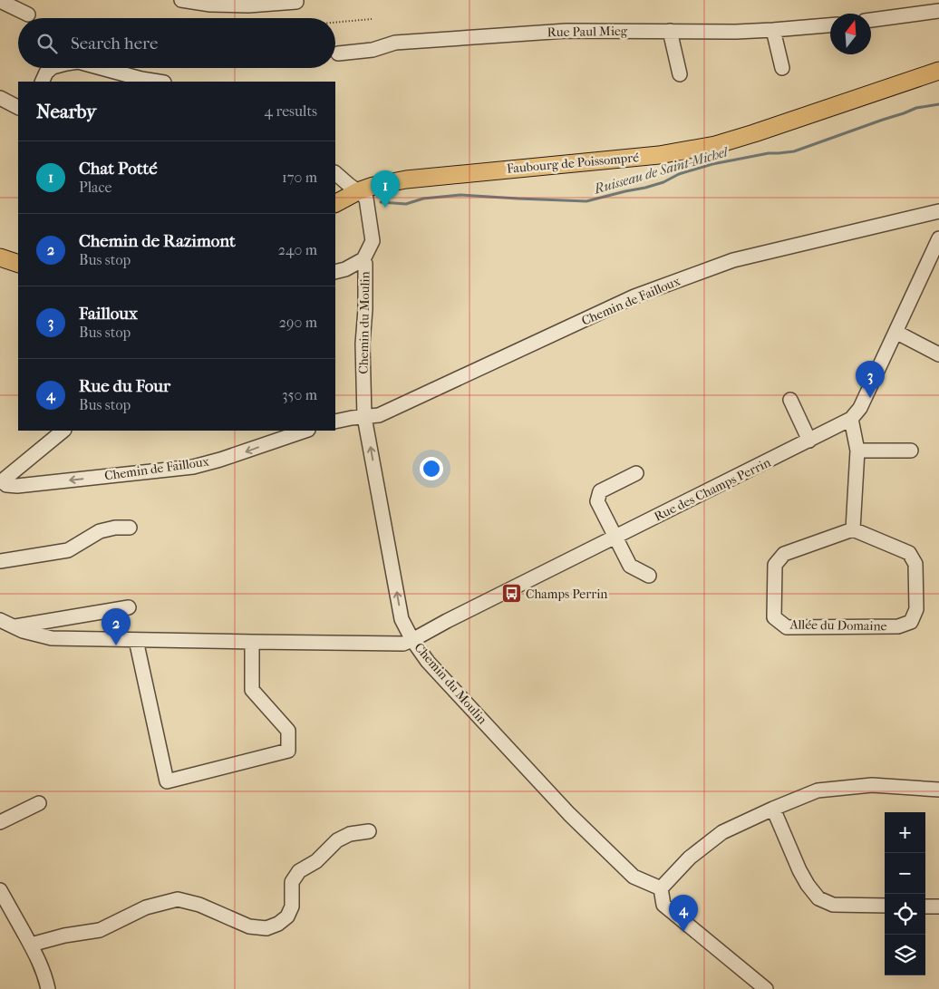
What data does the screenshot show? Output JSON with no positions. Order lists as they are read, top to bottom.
{
  "streets": {
    "main road": ["Faubourg de Poissompré"],
    "street": [
      "Rue Paul Mieg",
      "Chemin de Failloux",
      "Chemin du Moulin",
      "Rue des Champs Perrin",
      "Allée du Domaine"
    ]
  },
  "crossings": [
    ["Chemin de Failloux", "Chemin du Moulin"],
    ["Chemin du Moulin", "Rue des Champs Perrin"]
  ],
  "water": ["Ruisseau de Saint-Michel"],
  "places": {
    "bus stop": ["Champs Perrin"]
  },
  "north": "top",
  "page": {
    "search": "Search here",
    "heading": ["Nearby", "4 results"],
    "list": [
      {
        "mark": "1",
        "name": "Chat Potté",
        "note": "Place",
        "value": "170 m"
      },
      {
        "mark": "2",
        "name": "Chemin de Razimont",
        "note": "Bus stop",
        "value": "240 m"
      },
      {
        "mark": "3",
        "name": "Failloux",
        "note": "Bus stop",
        "value": "290 m"
      },
      {
        "mark": "4",
        "name": "Rue du Four",
        "note": "Bus stop",
        "value": "350 m"
      }
    ],
    "pins": [
      "1",
      "3",
      "2",
      "4"
    ],
    "map_buttons": ["+", "−"]
  }
}
